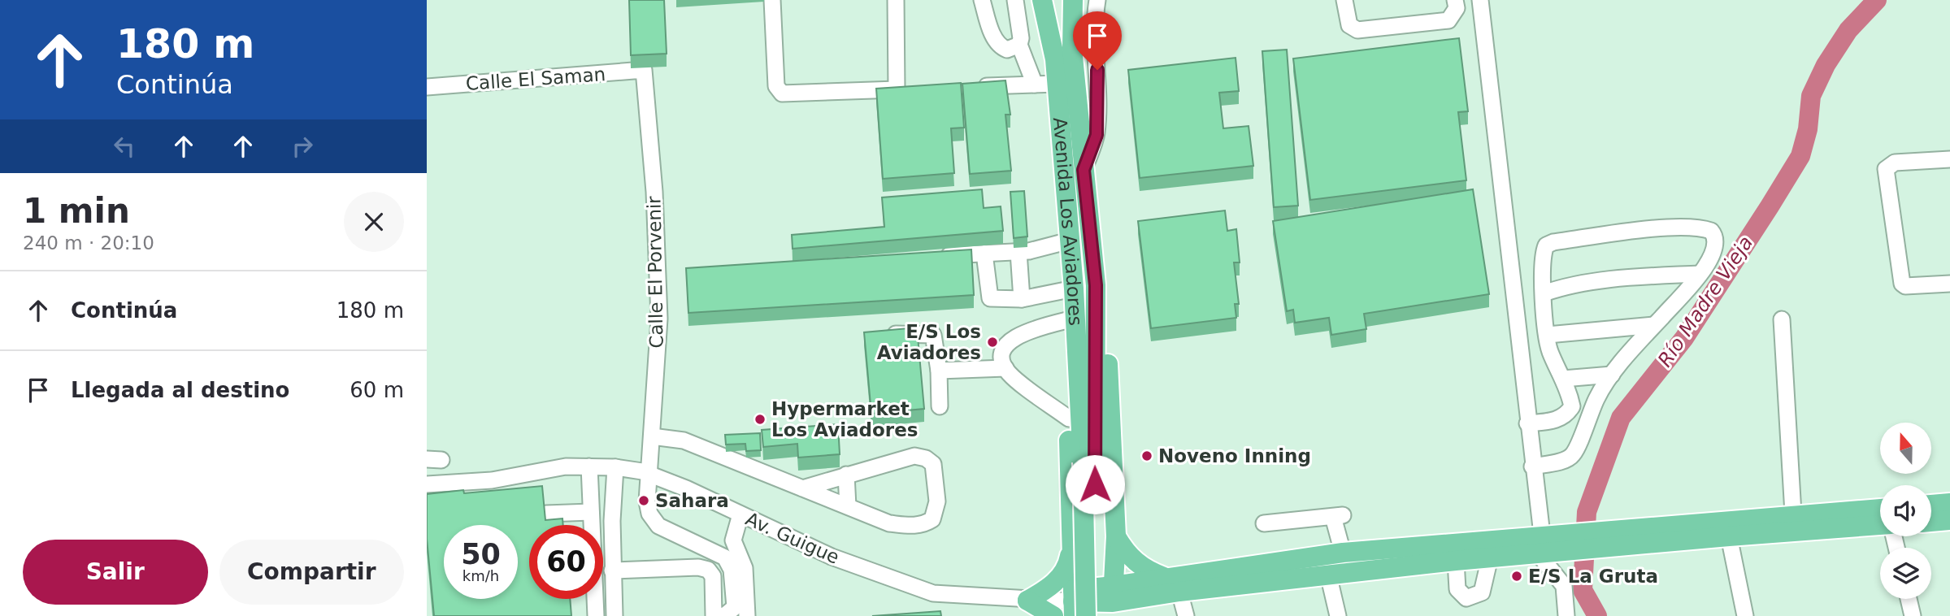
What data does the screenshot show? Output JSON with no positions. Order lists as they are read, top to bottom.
{
  "streets": {
    "main road": ["Avenida Los Aviadores"],
    "street": ["Calle El Saman", "Calle El Porvenir", "Av. Guigue"]
  },
  "crossings": [
    ["Calle El Saman", "Calle El Porvenir"],
    ["Avenida Los Aviadores", "Av. Guigue"],
    ["Calle El Porvenir", "Av. Guigue"]
  ],
  "water": ["Río Madre Vieja"],
  "places": [
    "E/S Los Aviadores",
    "Hypermarket Los Aviadores",
    "Noveno Inning",
    "Sahara",
    "E/S La Gruta"
  ],
  "north": "top",
  "page": {
    "turn": ["180 m", "Continúa"],
    "heading": ["1 min", "240 m · 20:10"],
    "list": [
      {
        "name": "Continúa",
        "value": "180 m"
      },
      {
        "name": "Llegada al destino",
        "value": "60 m"
      }
    ],
    "speed": "50 km/h",
    "limit": "60",
    "buttons": ["Salir", "Compartir"]
  }
}
